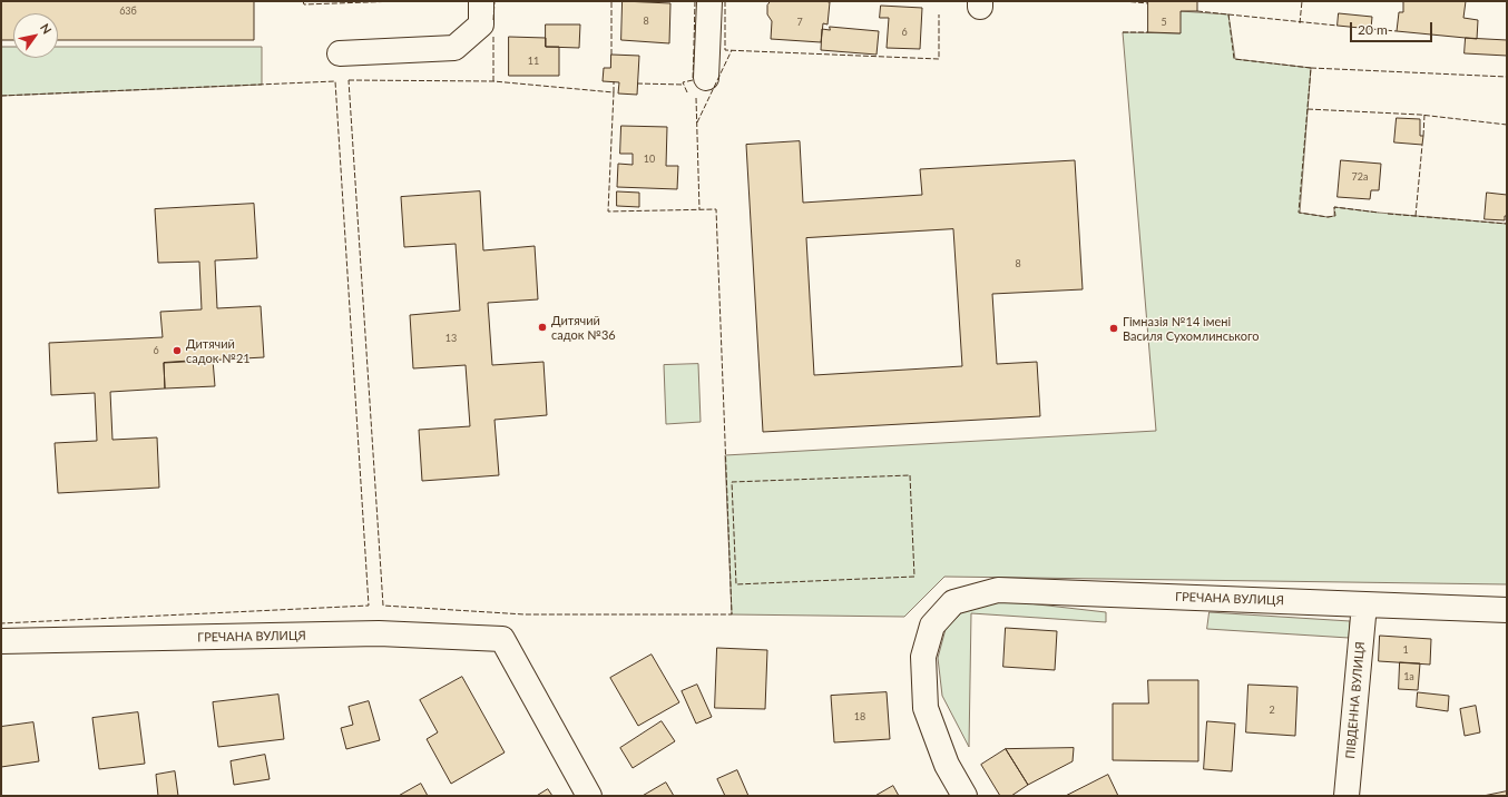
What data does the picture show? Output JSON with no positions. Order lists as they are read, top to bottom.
{
  "streets": {
    "street": ["ГРЕЧАНА ВУЛИЦЯ", "ПІВДЕННА ВУЛИЦЯ"]
  },
  "crossings": [
    ["ГРЕЧАНА ВУЛИЦЯ", "ПІВДЕННА ВУЛИЦЯ"]
  ],
  "places": ["Дитячий садок №36", "Гімназія №14 імені Василя Сухомлинського", "Дитячий садок №21"],
  "house_numbers": [
    "63б",
    "8",
    "7",
    "5",
    "6",
    "11",
    "10",
    "72а",
    "8",
    "13",
    "6",
    "1",
    "1а",
    "2",
    "18"
  ],
  "scale_bar": "20 m",
  "north": "top right"
}
